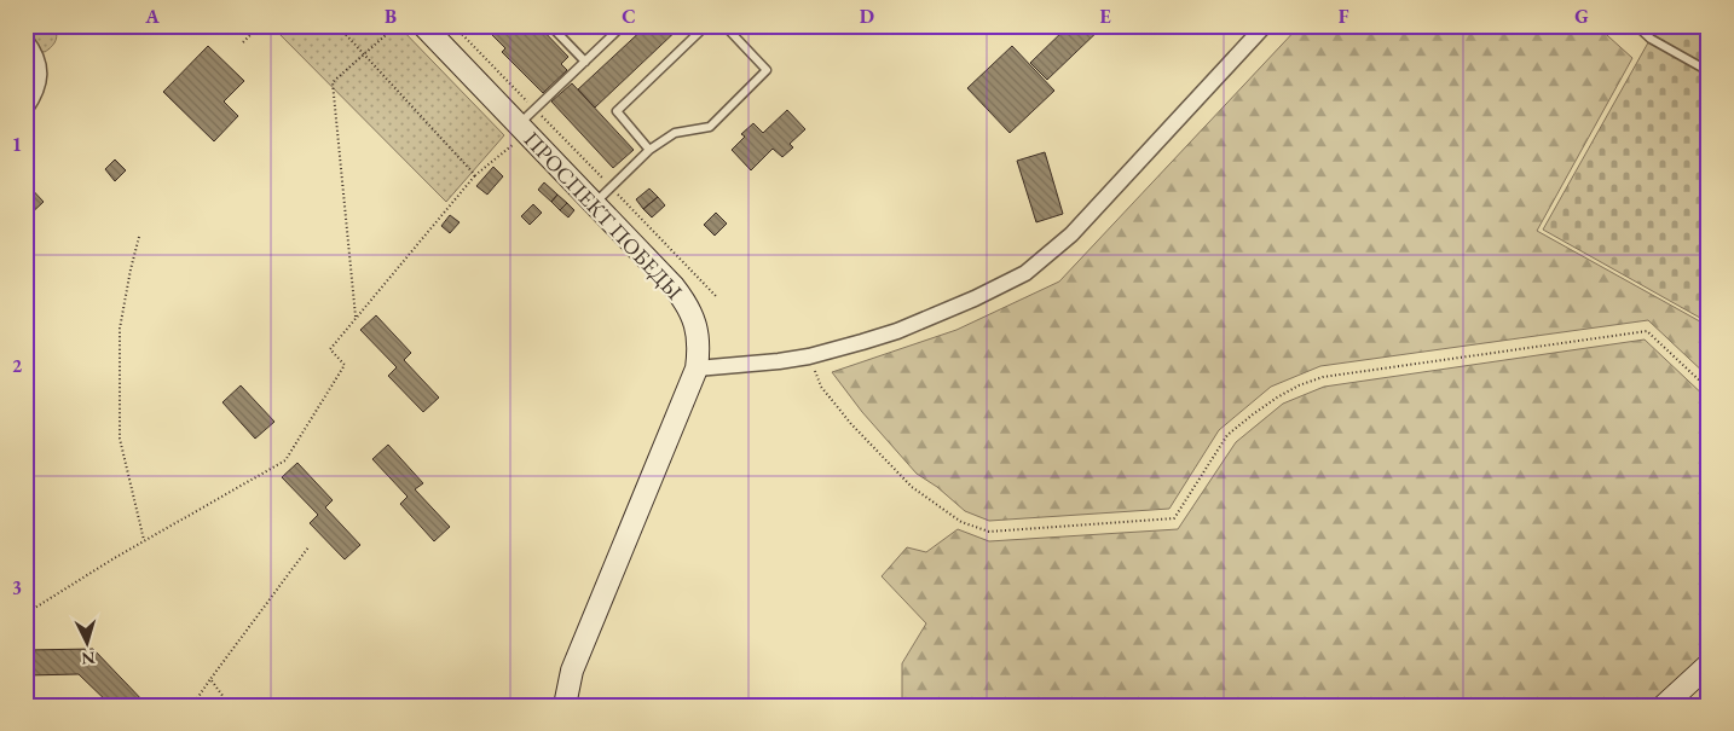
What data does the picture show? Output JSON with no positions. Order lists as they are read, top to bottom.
{
  "streets": {
    "main road": ["ПРОСПЕКТ ПОБЕДЫ"]
  },
  "north": "bottom",
  "grid": {
    "columns": [
      "A",
      "B",
      "C",
      "D",
      "E",
      "F",
      "G"
    ],
    "rows": ["1", "2", "3"]
  }
}
